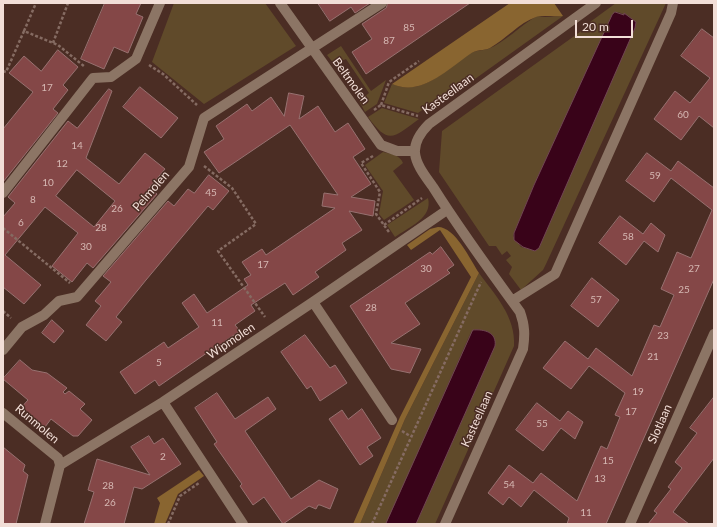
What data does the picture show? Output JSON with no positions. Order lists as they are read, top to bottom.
{
  "streets": {
    "street": [
      "Beltmolen",
      "Kasteellaan",
      "Pelmolen",
      "Wipmolen",
      "Runmolen",
      "Slotlaan"
    ]
  },
  "crossings": [
    ["Beltmolen", "Kasteellaan"],
    ["Kasteellaan", "Wipmolen"],
    ["Wipmolen", "Runmolen"]
  ],
  "house_numbers": [
    "85",
    "87",
    "17",
    "60",
    "14",
    "12",
    "59",
    "10",
    "45",
    "8",
    "26",
    "6",
    "28",
    "58",
    "30",
    "17",
    "30",
    "27",
    "25",
    "57",
    "28",
    "11",
    "23",
    "21",
    "5",
    "19",
    "17",
    "55",
    "2",
    "15",
    "13",
    "54",
    "28",
    "26",
    "11"
  ],
  "scale_bar": "20 m"
}
